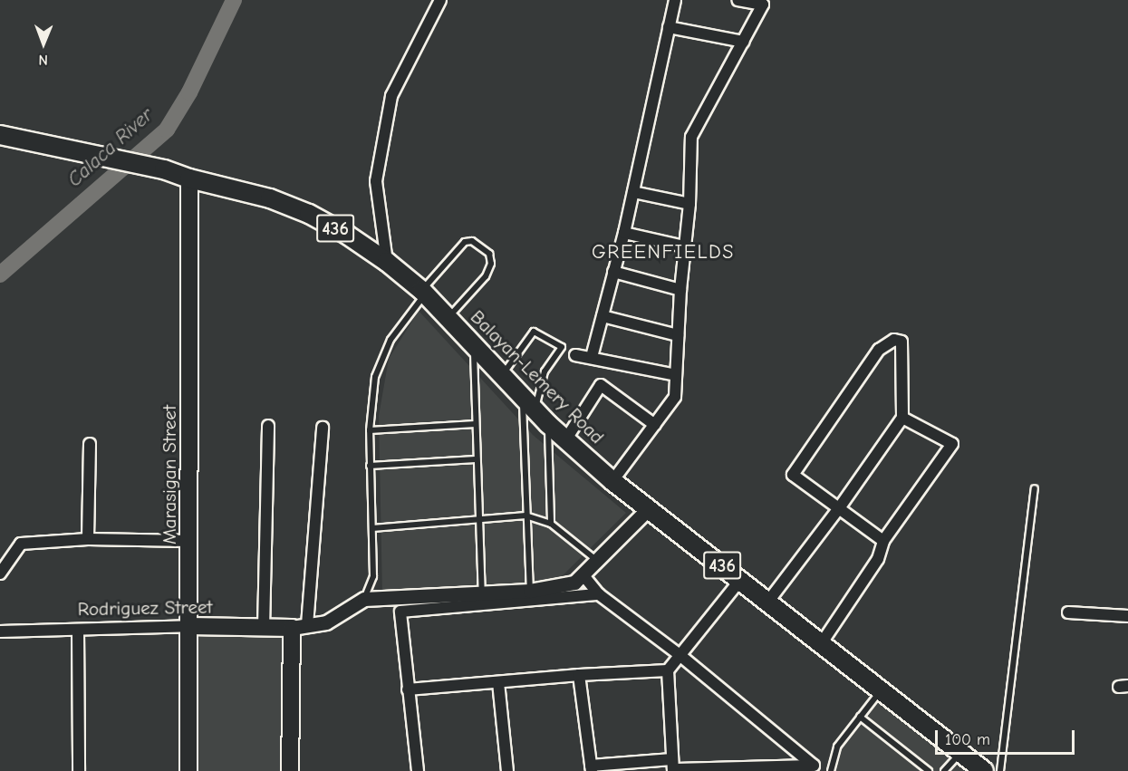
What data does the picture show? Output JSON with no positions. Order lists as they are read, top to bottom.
{
  "streets": {
    "main road": [
      "436",
      "Balayan-Lemery Road",
      "Marasigan Street",
      "Rodriguez Street"
    ]
  },
  "crossings": [
    ["Balayan-Lemery Road", "Marasigan Street"],
    ["Marasigan Street", "Rodriguez Street"]
  ],
  "districts": ["GREENFIELDS"],
  "water": ["Calaca River"],
  "scale_bar": "100 m",
  "north": "bottom"
}
